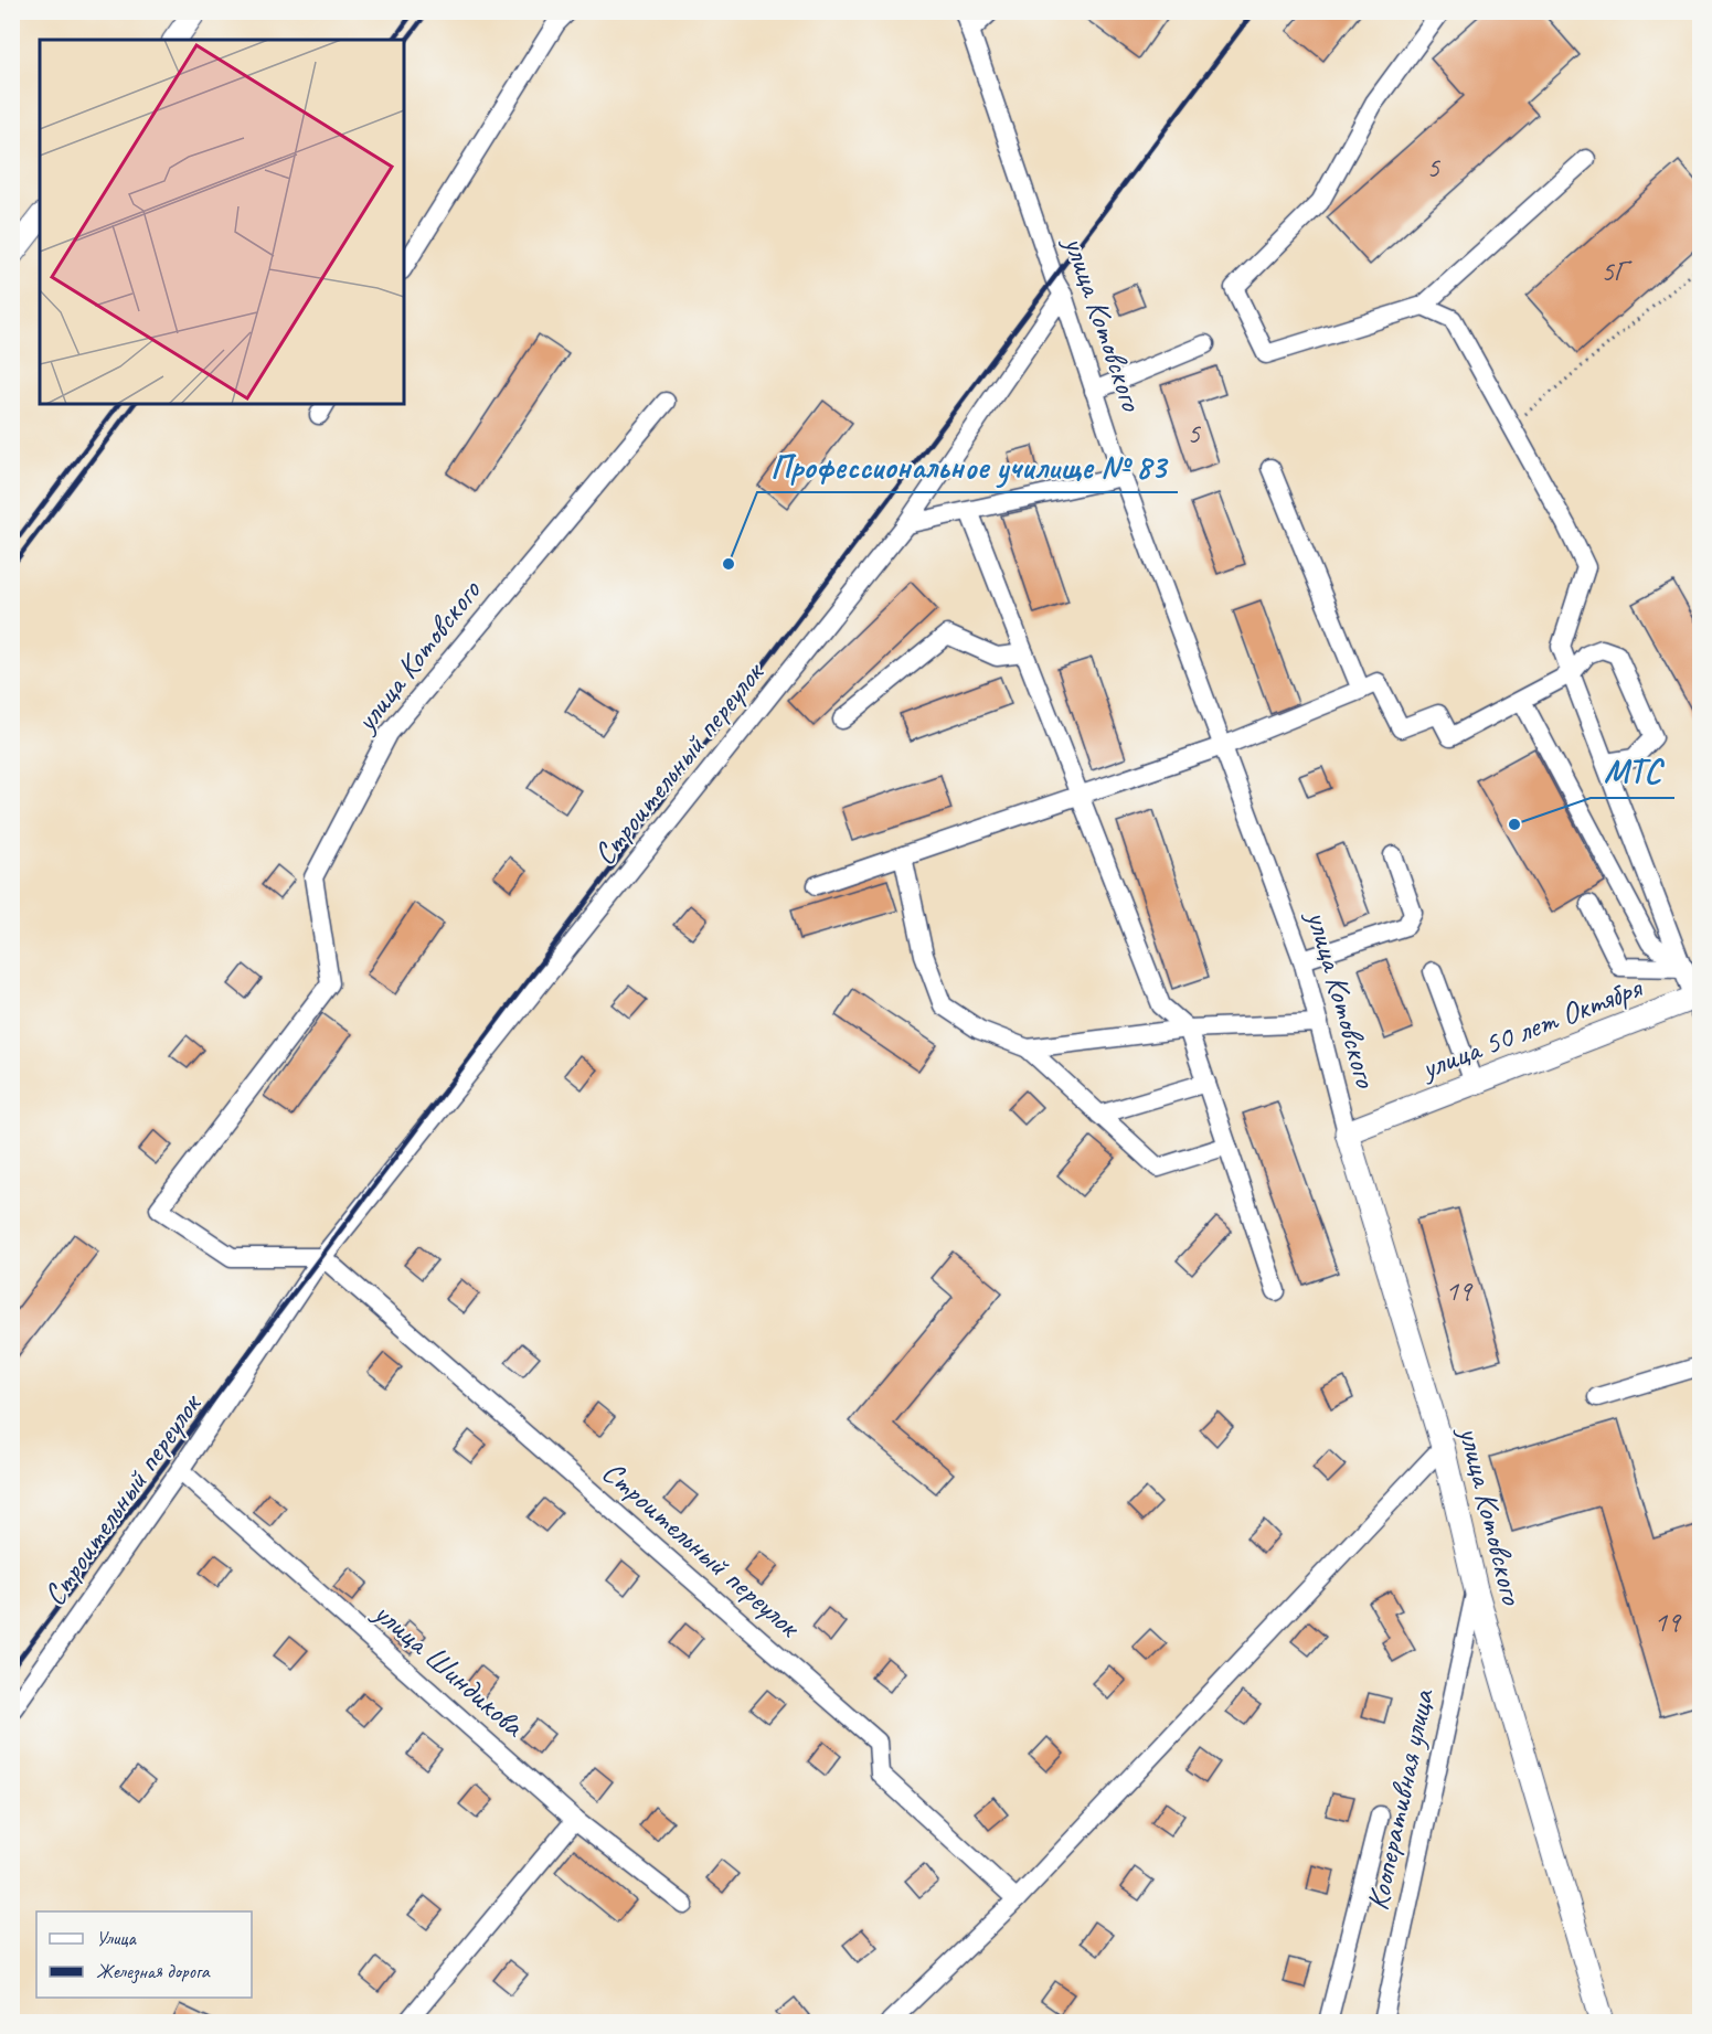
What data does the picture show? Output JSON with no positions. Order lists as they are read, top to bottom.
{
  "streets": {
    "main road": ["улица Котовского", "улица 50 лет Октября"],
    "street": ["Строительный переулок", "улица Шиндикова", "Кооперативная улица"]
  },
  "crossings": [
    ["улица Котовского", "Строительный переулок"],
    ["улица Котовского", "улица 50 лет Октября"],
    ["улица Котовского", "Кооперативная улица"],
    ["Строительный переулок", "улица Шиндикова"]
  ],
  "places": ["Профессиональное училище № 83", "МТС"],
  "house_numbers": [
    "5",
    "5Г",
    "5",
    "19",
    "19"
  ],
  "legend": ["Улица", "Железная дорога"]
}
